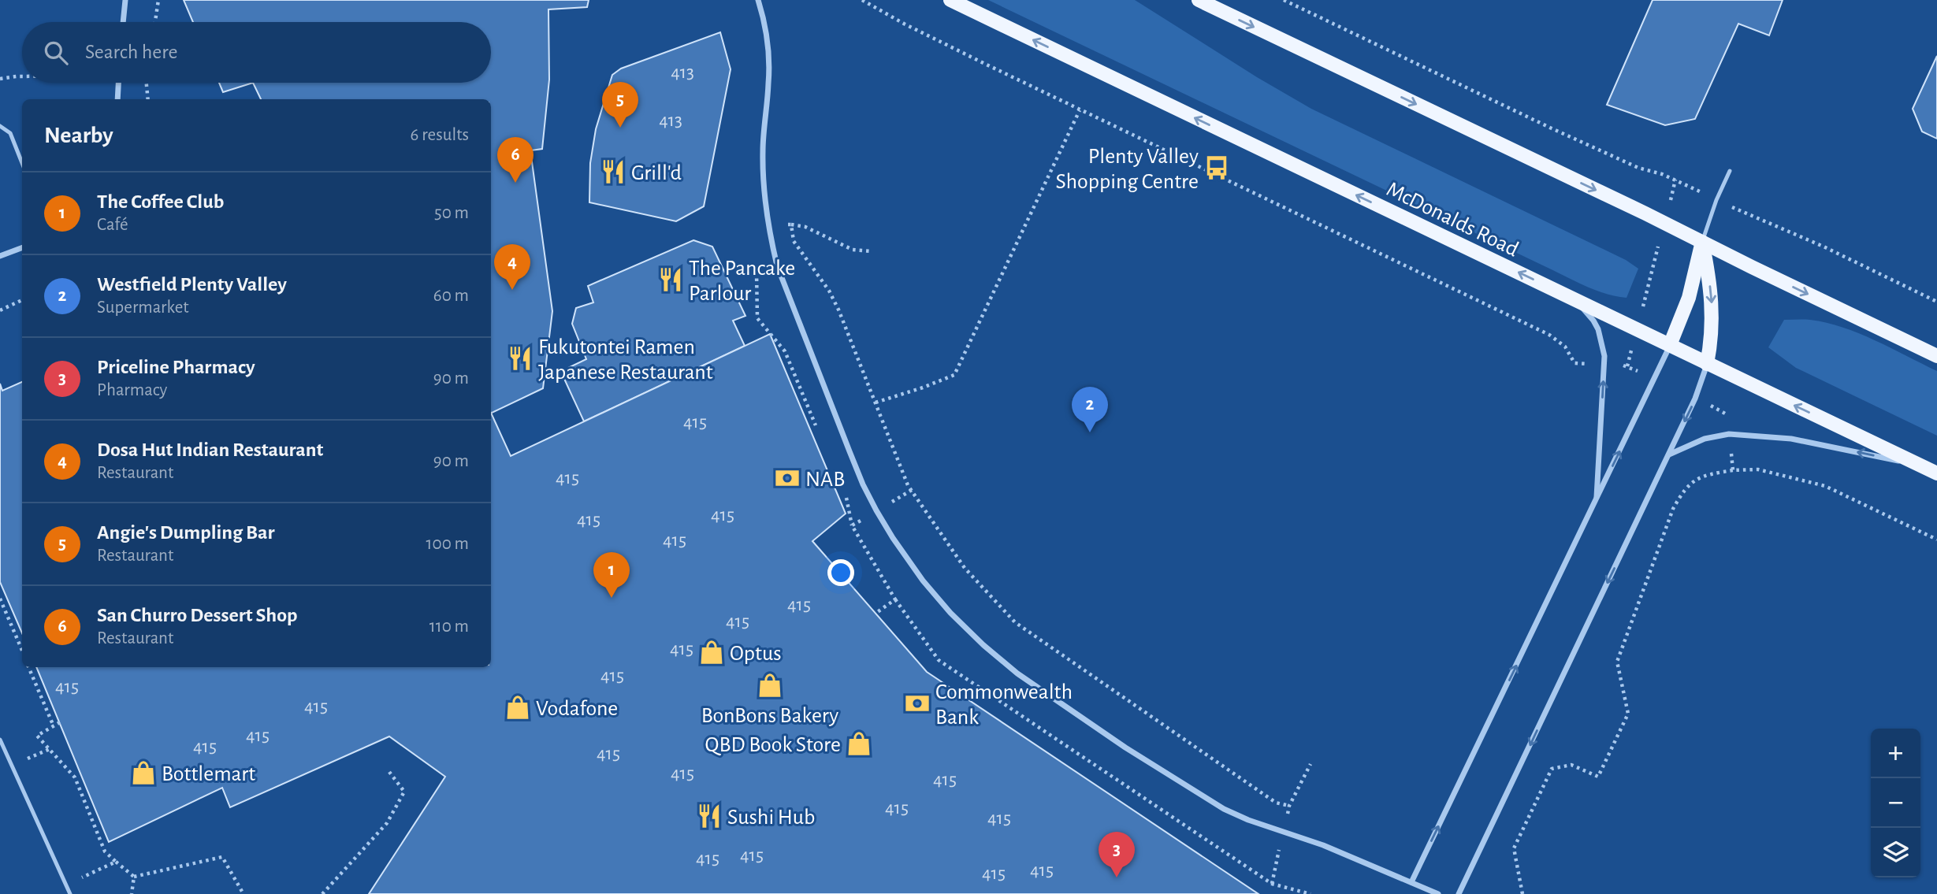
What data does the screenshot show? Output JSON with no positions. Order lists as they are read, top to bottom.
{
  "streets": {
    "main road": ["McDonalds Road"]
  },
  "places": {
    "bus stop": ["Plenty Valley Shopping Centre"],
    "restaurant": [
      "Grill'd",
      "The Pancake Parlour",
      "Fukutontei Ramen Japanese Restaurant",
      "Sushi Hub"
    ],
    "bank": ["NAB", "Commonwealth Bank"],
    "shop": [
      "Optus",
      "BonBons Bakery",
      "Vodafone",
      "QBD Book Store",
      "Bottlemart"
    ]
  },
  "house_numbers": [
    "413",
    "413",
    "415",
    "415",
    "415",
    "415",
    "415",
    "415",
    "415",
    "415",
    "415",
    "415",
    "415",
    "415",
    "415",
    "415",
    "415",
    "415",
    "415",
    "415",
    "415",
    "415",
    "415",
    "415"
  ],
  "page": {
    "search": "Search here",
    "pins": [
      "5",
      "6",
      "4",
      "2",
      "1",
      "3"
    ],
    "heading": ["Nearby", "6 results"],
    "list": [
      {
        "mark": "1",
        "name": "The Coffee Club",
        "note": "Café",
        "value": "50 m"
      },
      {
        "mark": "2",
        "name": "Westfield Plenty Valley",
        "note": "Supermarket",
        "value": "60 m"
      },
      {
        "mark": "3",
        "name": "Priceline Pharmacy",
        "note": "Pharmacy",
        "value": "90 m"
      },
      {
        "mark": "4",
        "name": "Dosa Hut Indian Restaurant",
        "note": "Restaurant",
        "value": "90 m"
      },
      {
        "mark": "5",
        "name": "Angie's Dumpling Bar",
        "note": "Restaurant",
        "value": "100 m"
      },
      {
        "mark": "6",
        "name": "San Churro Dessert Shop",
        "note": "Restaurant",
        "value": "110 m"
      }
    ],
    "map_buttons": ["+", "−"]
  }
}
